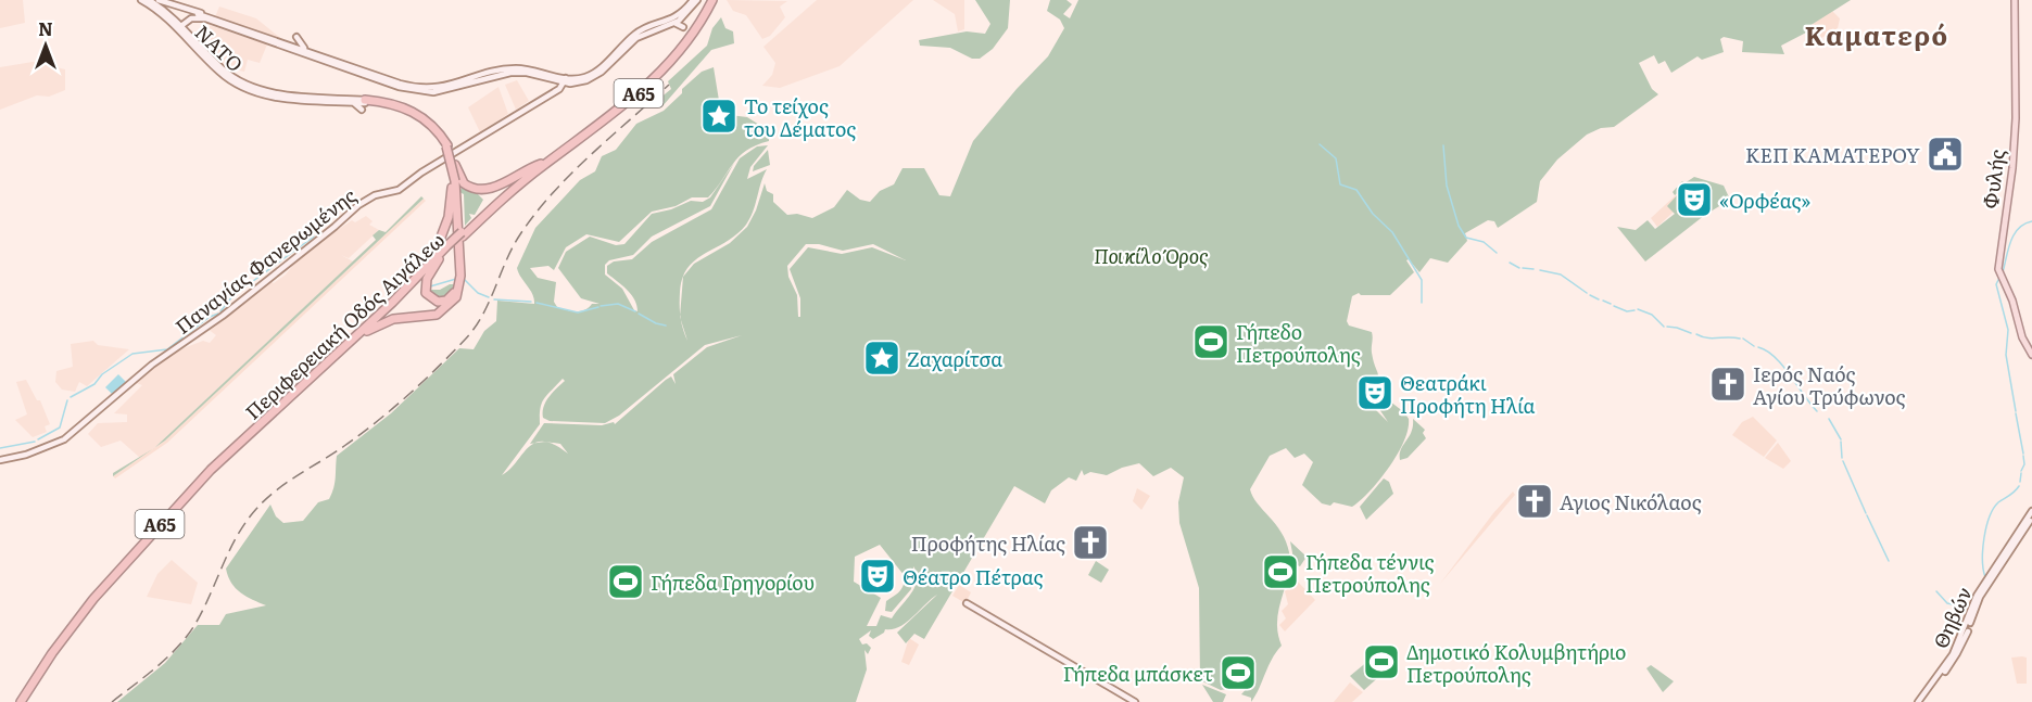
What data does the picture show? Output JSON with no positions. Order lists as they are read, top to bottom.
{
  "streets": {
    "highway": ["Α65", "Περιφερειακή Οδός Αιγάλεω"],
    "main road": [
      "ΝΑΤΟ",
      "Φυλής",
      "Παναγίας Φανερωμένης",
      "Θηβών"
    ]
  },
  "districts": ["Καματερό"],
  "parks": ["Ποικίλο Όρος"],
  "places": {
    "place": ["Το τείχος του Δέματος", "Ζαχαρίτσα"],
    "public building": ["ΚΕΠ ΚΑΜΑΤΕΡΟΥ"],
    "theatre": ["«Ορφέας»", "Θεατράκι Προφήτη Ηλία", "Θέατρο Πέτρας"],
    "sports": [
      "Γήπεδο Πετρούπολης",
      "Γήπεδα τέννις Πετρούπολης",
      "Γήπεδα Γρηγορίου",
      "Δημοτικό Κολυμβητήριο Πετρούπολης",
      "Γήπεδα μπάσκετ"
    ],
    "church": ["Ιερός Ναός Αγίου Τρύφωνος", "Αγιος Νικόλαος", "Προφήτης Ηλίας"]
  },
  "north": "top"
}
